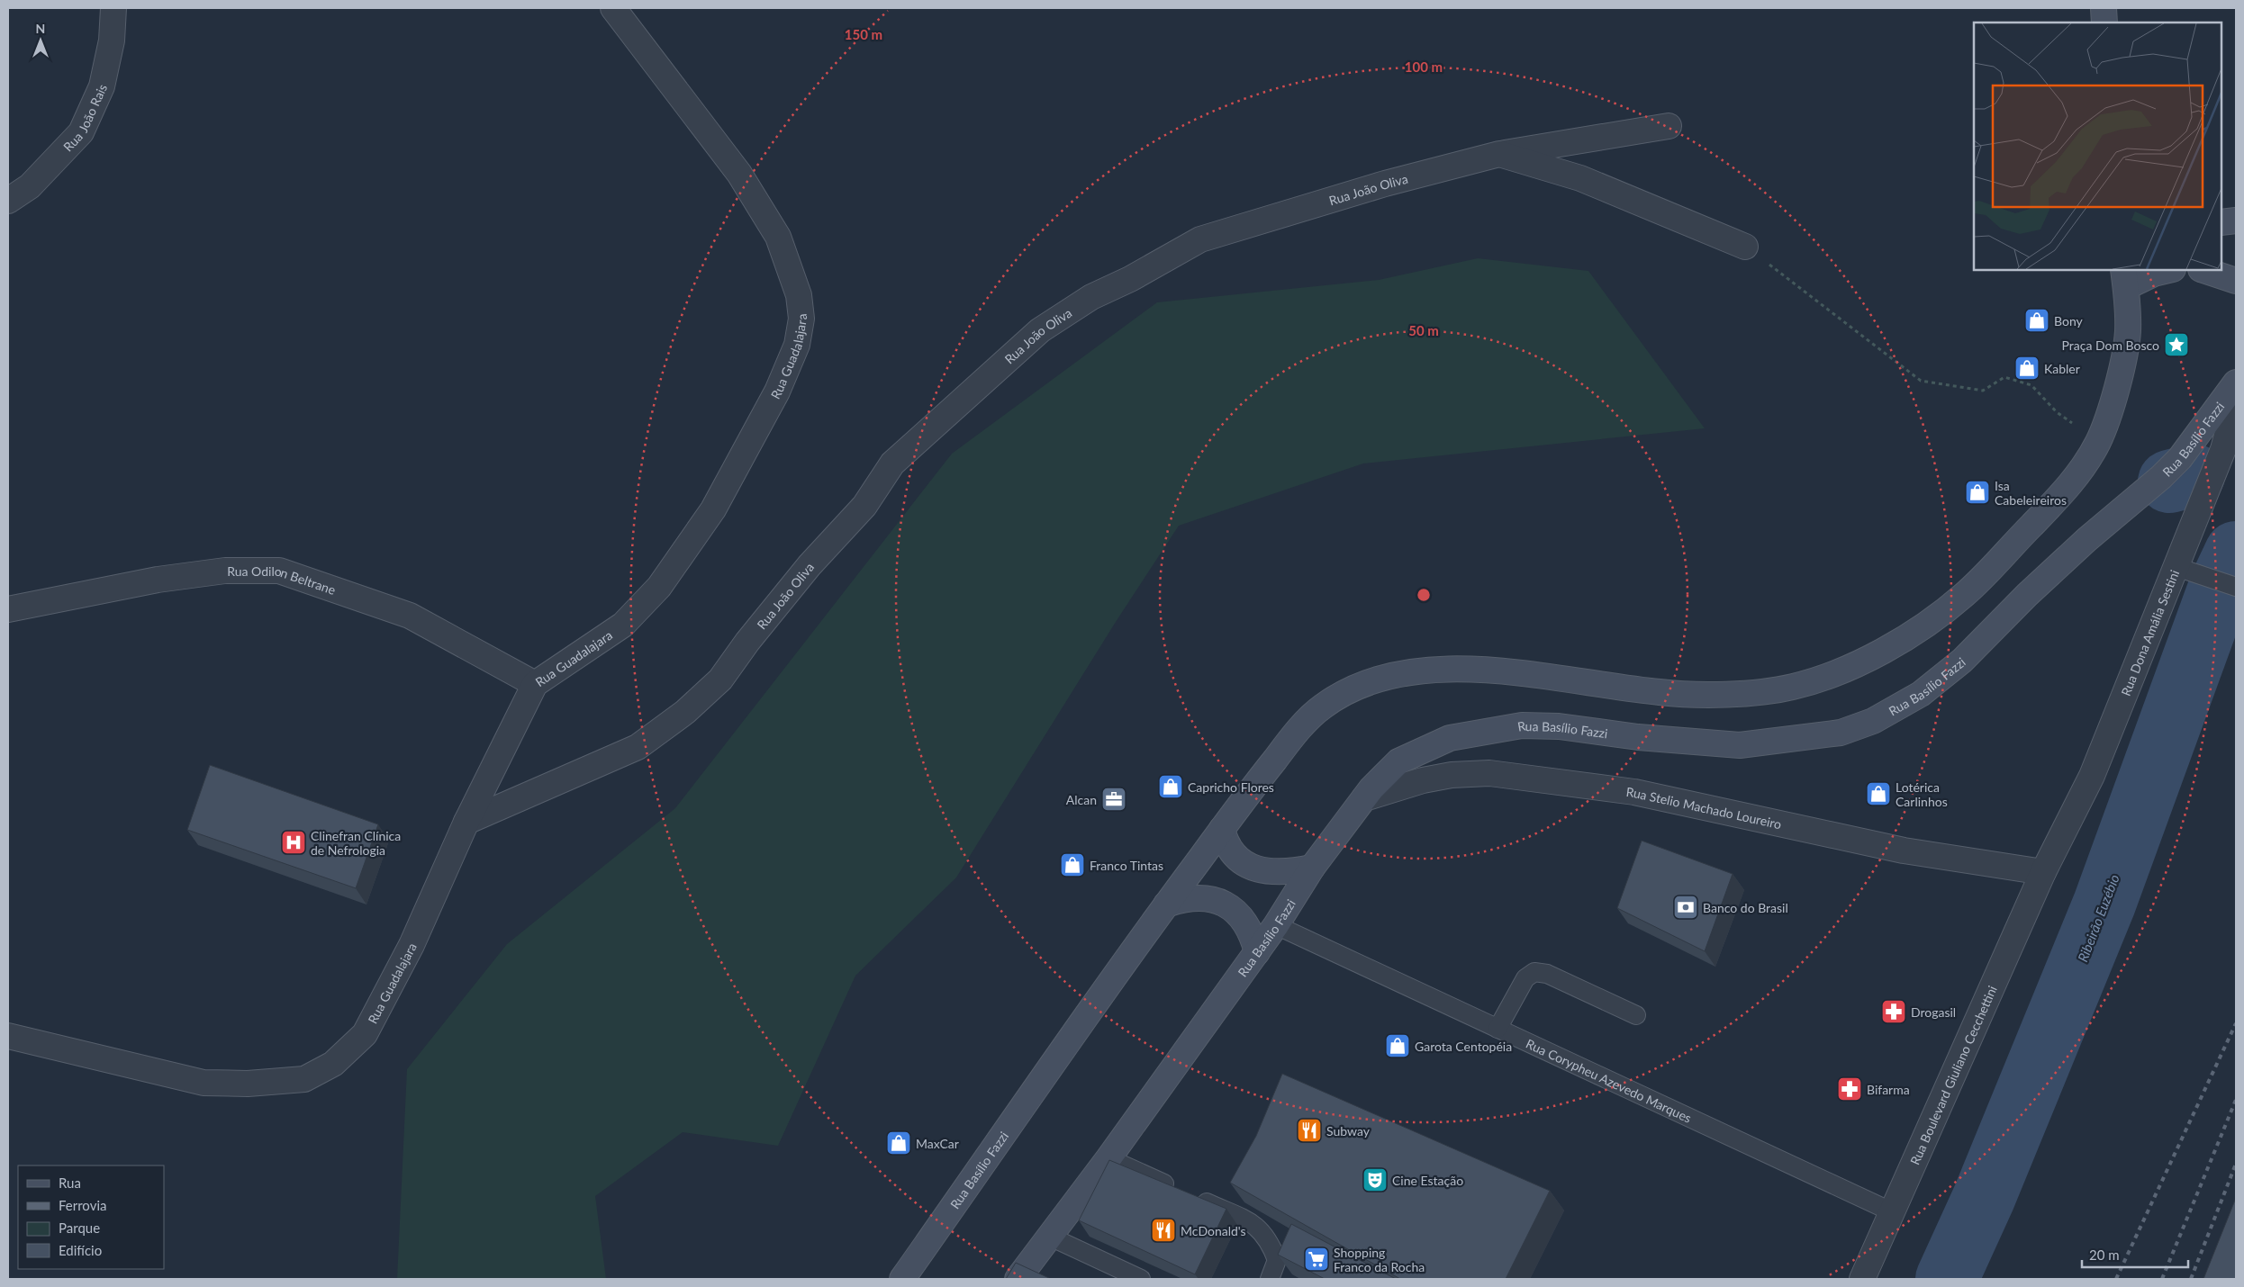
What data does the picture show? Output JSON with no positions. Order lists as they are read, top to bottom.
{
  "streets": {
    "main road": ["Rua Basílio Fazzi"],
    "street": [
      "Rua João Rais",
      "Rua João Oliva",
      "Rua Guadalajara",
      "Rua Odilon Beltrane",
      "Rua Dona Amália Sestini",
      "Rua Stelio Machado Loureiro",
      "Rua Boulevard Giuliano Cecchettini"
    ],
    "lane": ["Rua Corypheu Azevedo Marques"]
  },
  "crossings": [
    ["Rua João Oliva", "Rua Guadalajara"],
    ["Rua Guadalajara", "Rua Odilon Beltrane"],
    ["Rua Basílio Fazzi", "Rua Stelio Machado Loureiro"],
    ["Rua Basílio Fazzi", "Rua Corypheu Azevedo Marques"],
    ["Rua Dona Amália Sestini", "Rua Stelio Machado Loureiro"],
    ["Rua Dona Amália Sestini", "Rua Boulevard Giuliano Cecchettini"],
    ["Rua Stelio Machado Loureiro", "Rua Boulevard Giuliano Cecchettini"],
    ["Rua Boulevard Giuliano Cecchettini", "Rua Corypheu Azevedo Marques"]
  ],
  "water": ["Ribeirão Euzébio"],
  "places": {
    "shop": [
      "Bony",
      "Kabler",
      "Isa Cabeleireiros",
      "Capricho Flores",
      "Lotérica Carlinhos",
      "Franco Tintas",
      "Garota Centopéia",
      "MaxCar"
    ],
    "place": ["Praça Dom Bosco"],
    "office": ["Alcan"],
    "hospital": ["Clinefran Clínica de Nefrologia"],
    "bank": ["Banco do Brasil"],
    "pharmacy": ["Drogasil", "Bifarma"],
    "restaurant": ["Subway", "McDonald's"],
    "theatre": ["Cine Estação"],
    "supermarket": ["Shopping Franco da Rocha"]
  },
  "legend": [
    "Rua",
    "Ferrovia",
    "Parque",
    "Edifício"
  ],
  "scale_bar": "20 m",
  "north": "top",
  "rings": ["150 m", "100 m", "50 m"]
}
